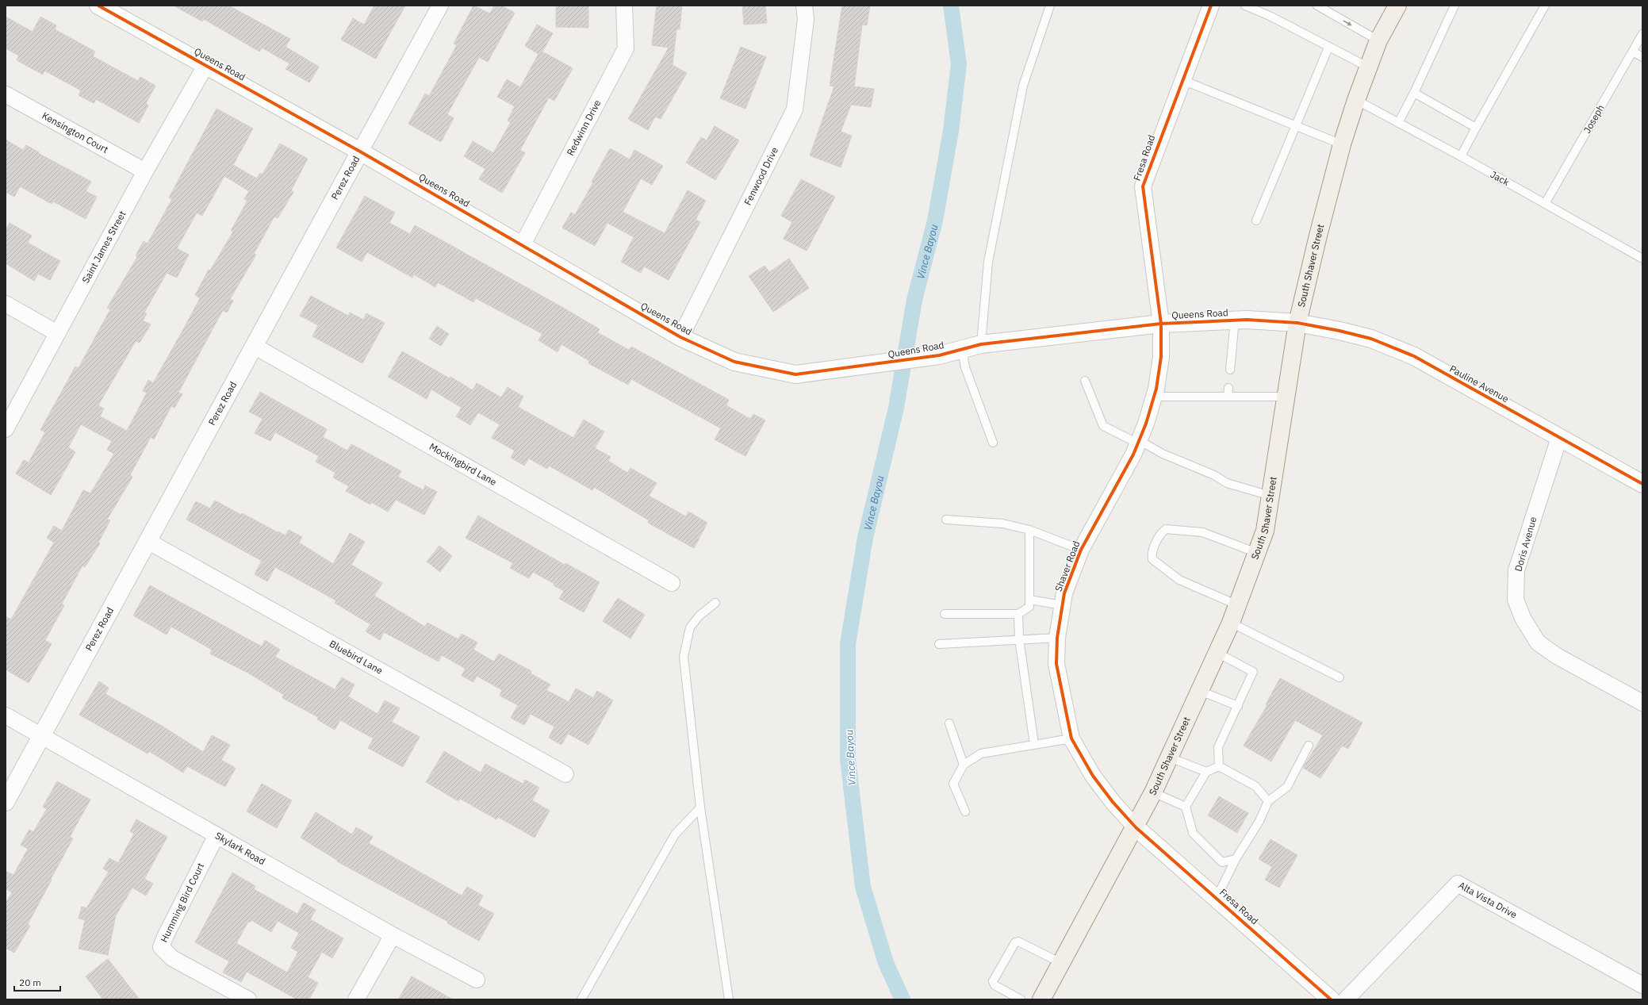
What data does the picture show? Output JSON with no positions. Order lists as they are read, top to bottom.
{
  "streets": {
    "main road": ["South Shaver Street"],
    "street": [
      "Queens Road",
      "Redwinn Drive",
      "Kensington Court",
      "Fresa Road",
      "Fenwood Drive",
      "Perez Road",
      "Saint James Street",
      "Pauline Avenue",
      "Mockingbird Lane",
      "Doris Avenue",
      "Shaver Road",
      "Bluebird Lane",
      "Skylark Road",
      "Alta Vista Drive",
      "Humming Bird Court"
    ],
    "lane": ["Joseph", "Jack"]
  },
  "crossings": [
    ["Queens Road", "Redwinn Drive"],
    ["Queens Road", "Fresa Road"],
    ["Queens Road", "Fenwood Drive"],
    ["Queens Road", "Perez Road"],
    ["Queens Road", "Saint James Street"],
    ["Queens Road", "South Shaver Street"],
    ["Queens Road", "Pauline Avenue"],
    ["Queens Road", "Shaver Road"],
    ["Joseph", "Jack"],
    ["Kensington Court", "Saint James Street"],
    ["Fresa Road", "South Shaver Street"],
    ["Fresa Road", "Shaver Road"],
    ["Perez Road", "Mockingbird Lane"],
    ["Perez Road", "Bluebird Lane"],
    ["Perez Road", "Skylark Road"],
    ["Jack", "South Shaver Street"],
    ["South Shaver Street", "Pauline Avenue"],
    ["South Shaver Street", "Shaver Road"],
    ["Pauline Avenue", "Doris Avenue"],
    ["Skylark Road", "Humming Bird Court"]
  ],
  "water": ["Vince Bayou"],
  "scale_bar": "20 m"
}
